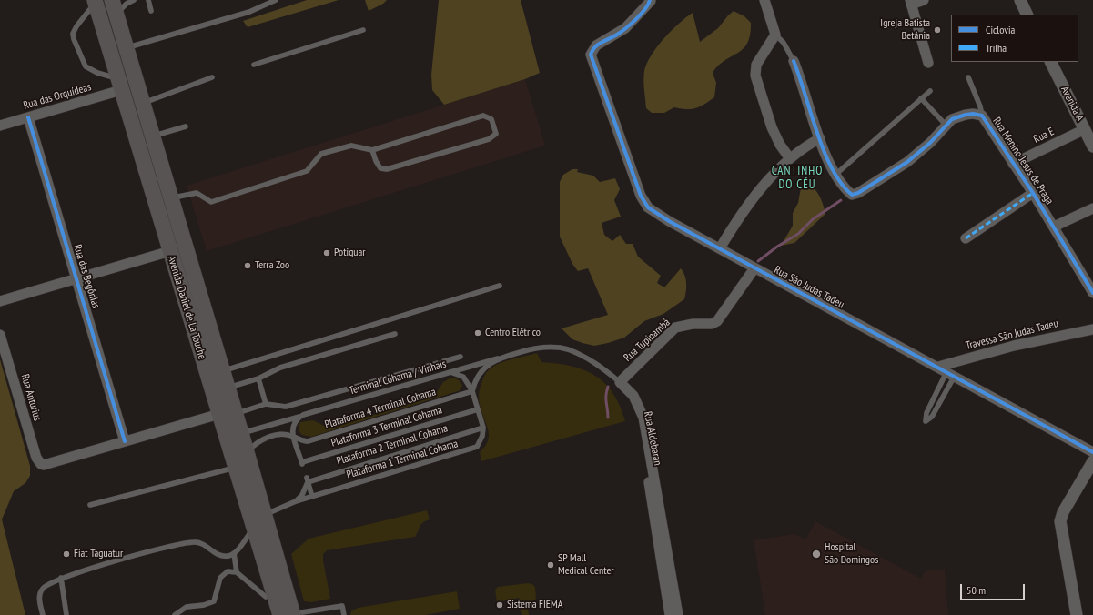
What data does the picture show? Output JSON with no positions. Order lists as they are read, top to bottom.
{
  "streets": {
    "main road": ["Avenida Daniel de La Touche"],
    "street": [
      "Rua das Orquídeas",
      "Avenida A",
      "Rua E",
      "Rua Menino Jesus de Praga",
      "Rua das Begônias",
      "Rua São Judas Tadeu",
      "Travessa São Judas Tadeu",
      "Rua Tupinambá",
      "Rua Anturius",
      "Rua Aldebaran"
    ],
    "lane": [
      "Terminal Cohama / Vinhais",
      "Plataforma 4 Terminal Cohama",
      "Plataforma 3 Terminal Cohama",
      "Plataforma 2 Terminal Cohama",
      "Plataforma 1 Terminal Cohama"
    ]
  },
  "crossings": [
    ["Rua das Orquídeas", "Rua das Begônias"],
    ["Rua das Orquídeas", "Avenida Daniel de La Touche"],
    ["Avenida A", "Rua E"],
    ["Rua E", "Rua Menino Jesus de Praga"],
    ["Rua das Begônias", "Rua Anturius"],
    ["Rua São Judas Tadeu", "Travessa São Judas Tadeu"],
    ["Rua São Judas Tadeu", "Rua Tupinambá"],
    ["Avenida Daniel de La Touche", "Terminal Cohama / Vinhais"],
    ["Rua Tupinambá", "Terminal Cohama / Vinhais"],
    ["Rua Tupinambá", "Rua Aldebaran"],
    ["Terminal Cohama / Vinhais", "Rua Aldebaran"],
    ["Plataforma 4 Terminal Cohama", "Plataforma 3 Terminal Cohama"],
    ["Plataforma 2 Terminal Cohama", "Plataforma 1 Terminal Cohama"]
  ],
  "districts": ["CANTINHO DO CÉU"],
  "places": [
    "Igreja Batista Betânia",
    "Potiguar",
    "Terra Zoo",
    "Centro Elétrico",
    "Fiat Taguatur",
    "Hospital São Domingos",
    "SP Mall Medical Center",
    "Sistema FIEMA"
  ],
  "legend": ["Ciclovia", "Trilha"],
  "scale_bar": "50 m"
}
